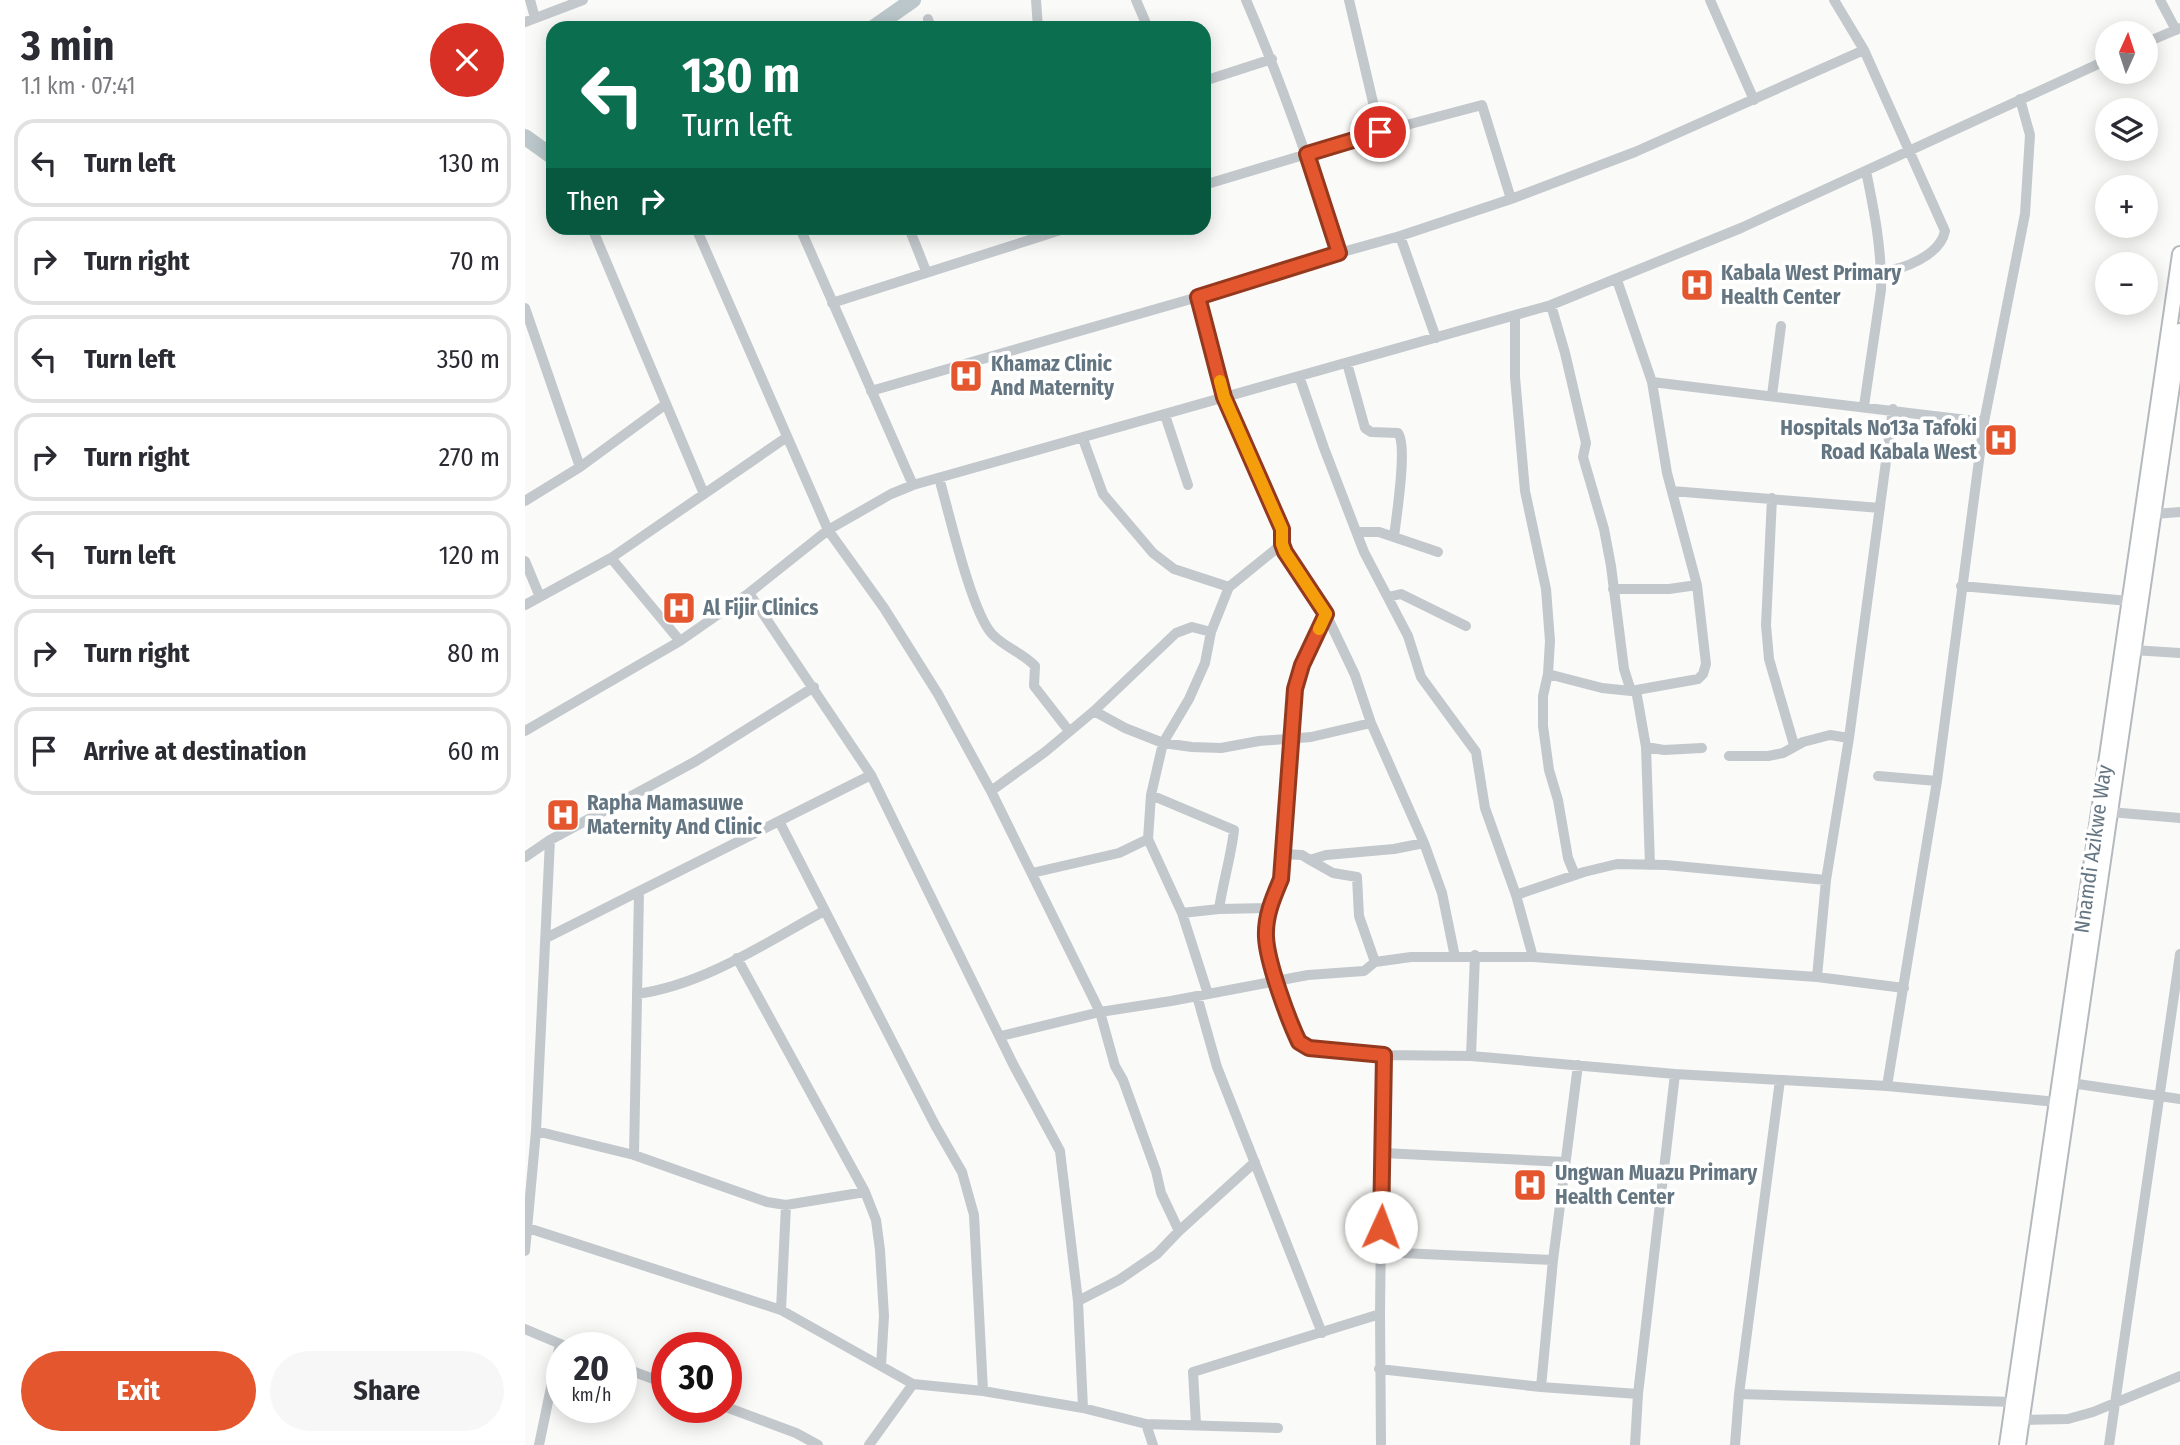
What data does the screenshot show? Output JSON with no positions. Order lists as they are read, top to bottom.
{
  "streets": {
    "highway": ["Nnamdi Azikwe Way"]
  },
  "places": {
    "hospital": [
      "Kabala West Primary Health Center",
      "Khamaz Clinic And Maternity",
      "Hospitals No13a Tafoki Road Kabala West",
      "Al Fijir Clinics",
      "Rapha Mamasuwe Maternity And Clinic",
      "Ungwan Muazu Primary Health Center"
    ]
  },
  "north": "top",
  "page": {
    "heading": ["3 min", "1.1 km · 07:41"],
    "map_buttons": ["+", "−"],
    "turn": ["130 m", "Turn left"],
    "list": [
      {
        "name": "Turn left",
        "value": "130 m"
      },
      {
        "name": "Turn right",
        "value": "70 m"
      },
      {
        "name": "Turn left",
        "value": "350 m"
      },
      {
        "name": "Turn right",
        "value": "270 m"
      },
      {
        "name": "Turn left",
        "value": "120 m"
      },
      {
        "name": "Turn right",
        "value": "80 m"
      },
      {
        "name": "Arrive at destination",
        "value": "60 m"
      }
    ],
    "then": "Then",
    "speed": "20 km/h",
    "limit": "30",
    "buttons": ["Exit", "Share"]
  }
}
